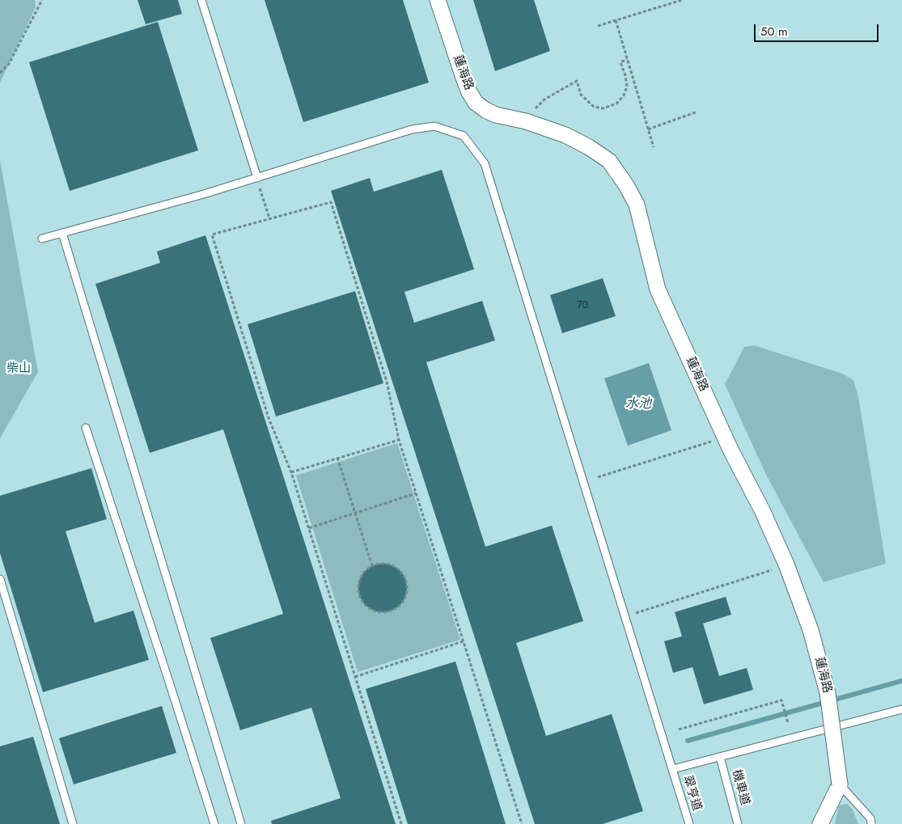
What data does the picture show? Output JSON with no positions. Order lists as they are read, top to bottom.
{
  "streets": {
    "street": ["蓮海路"],
    "lane": ["機車道", "翠亨道"]
  },
  "water": ["水池"],
  "parks": ["柴山"],
  "house_numbers": ["70"],
  "scale_bar": "50 m"
}
